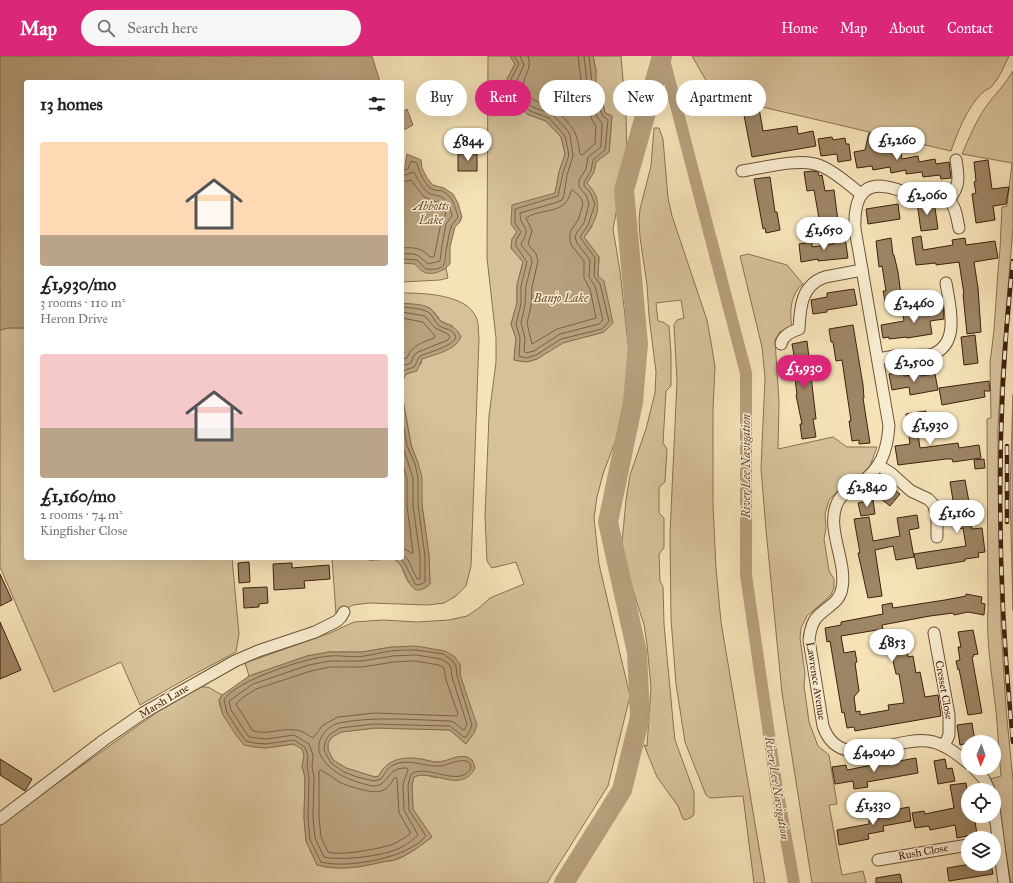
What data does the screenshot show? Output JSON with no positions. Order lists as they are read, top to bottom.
{
  "streets": {
    "street": [
      "Lawrence Avenue",
      "Cresset Close",
      "Marsh Lane",
      "Rush Close"
    ]
  },
  "crossings": [
    ["Lawrence Avenue", "Cresset Close"]
  ],
  "water": ["Abbotts Lake", "Banjo Lake", "River Lee Navigation"],
  "north": "bottom",
  "page": {
    "header": "Map",
    "search": "Search here",
    "nav": [
      "Home",
      "Map",
      "About",
      "Contact"
    ],
    "chip": [
      "Buy",
      "Rent",
      "Filters",
      "New",
      "Apartment"
    ],
    "heading": "13 homes",
    "price": [
      "£1,260",
      "£844",
      "£2,060",
      "£1,650",
      "£2,460",
      "£2,500",
      "£1,930",
      "£1,930",
      "£2,840",
      "£1,160",
      "£853",
      "£4,040",
      "£1,330"
    ],
    "list": [
      {
        "name": "£1,930/mo",
        "note": "3 rooms · 110 m² · Heron Drive"
      },
      {
        "name": "£1,160/mo",
        "note": "2 rooms · 74 m² · Kingfisher Close"
      }
    ]
  }
}
